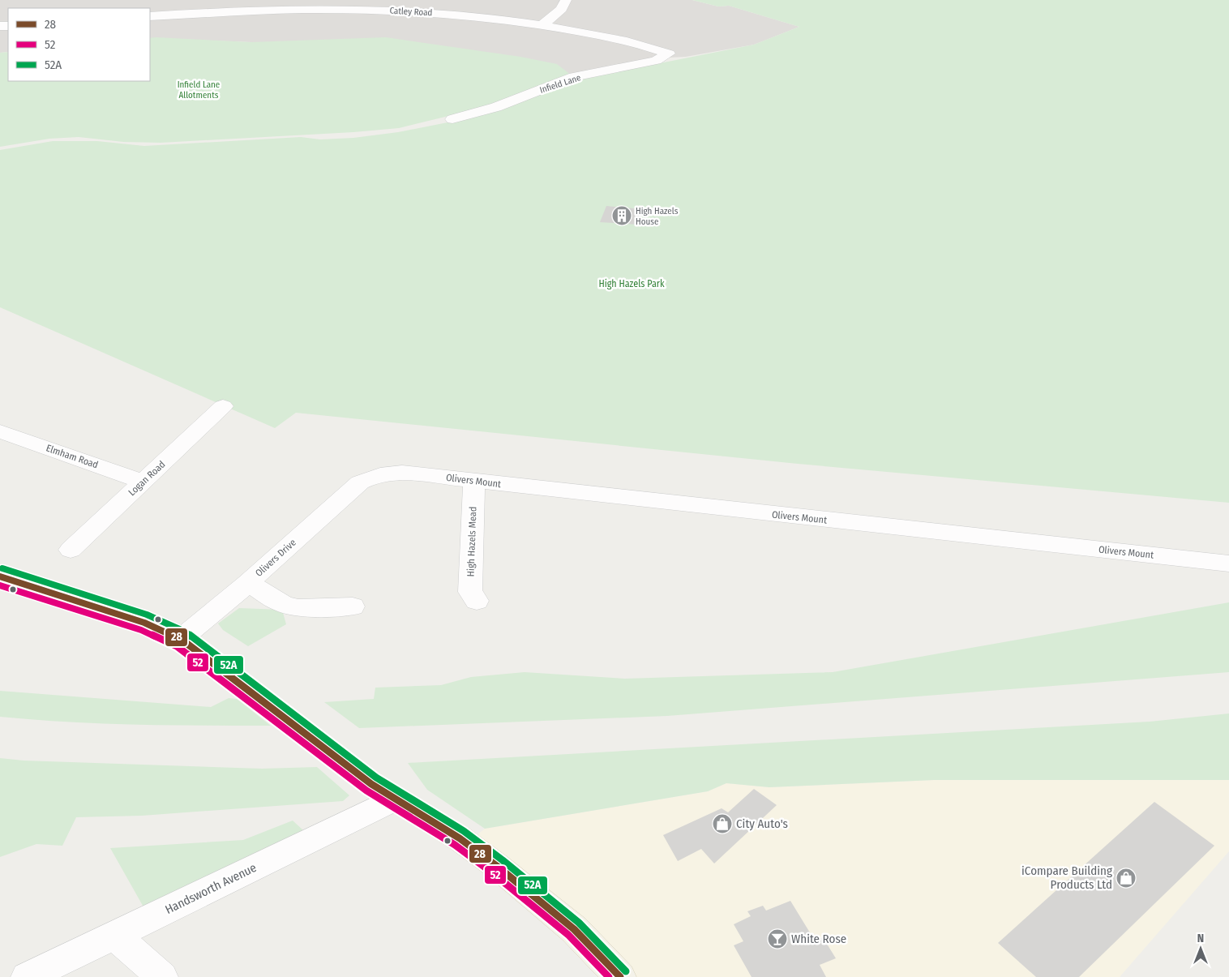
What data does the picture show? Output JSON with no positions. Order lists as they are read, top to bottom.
{
  "streets": {
    "street": [
      "Catley Road",
      "Infield Lane",
      "Elmham Road",
      "Logan Road",
      "Olivers Mount",
      "High Hazels Mead",
      "Olivers Drive",
      "Handsworth Avenue"
    ]
  },
  "crossings": [
    ["Catley Road", "Infield Lane"],
    ["Elmham Road", "Logan Road"],
    ["Olivers Mount", "High Hazels Mead"],
    ["Olivers Mount", "Olivers Drive"]
  ],
  "parks": ["Infield Lane Allotments", "High Hazels Park"],
  "places": {
    "building": ["High Hazels House"],
    "shop": ["City Auto's", "iCompare Building Products Ltd"],
    "bar": ["White Rose"]
  },
  "lines": ["transit line 52A", "transit line 28", "transit line 52"],
  "legend": ["28", "52", "52A"],
  "north": "top"
}
